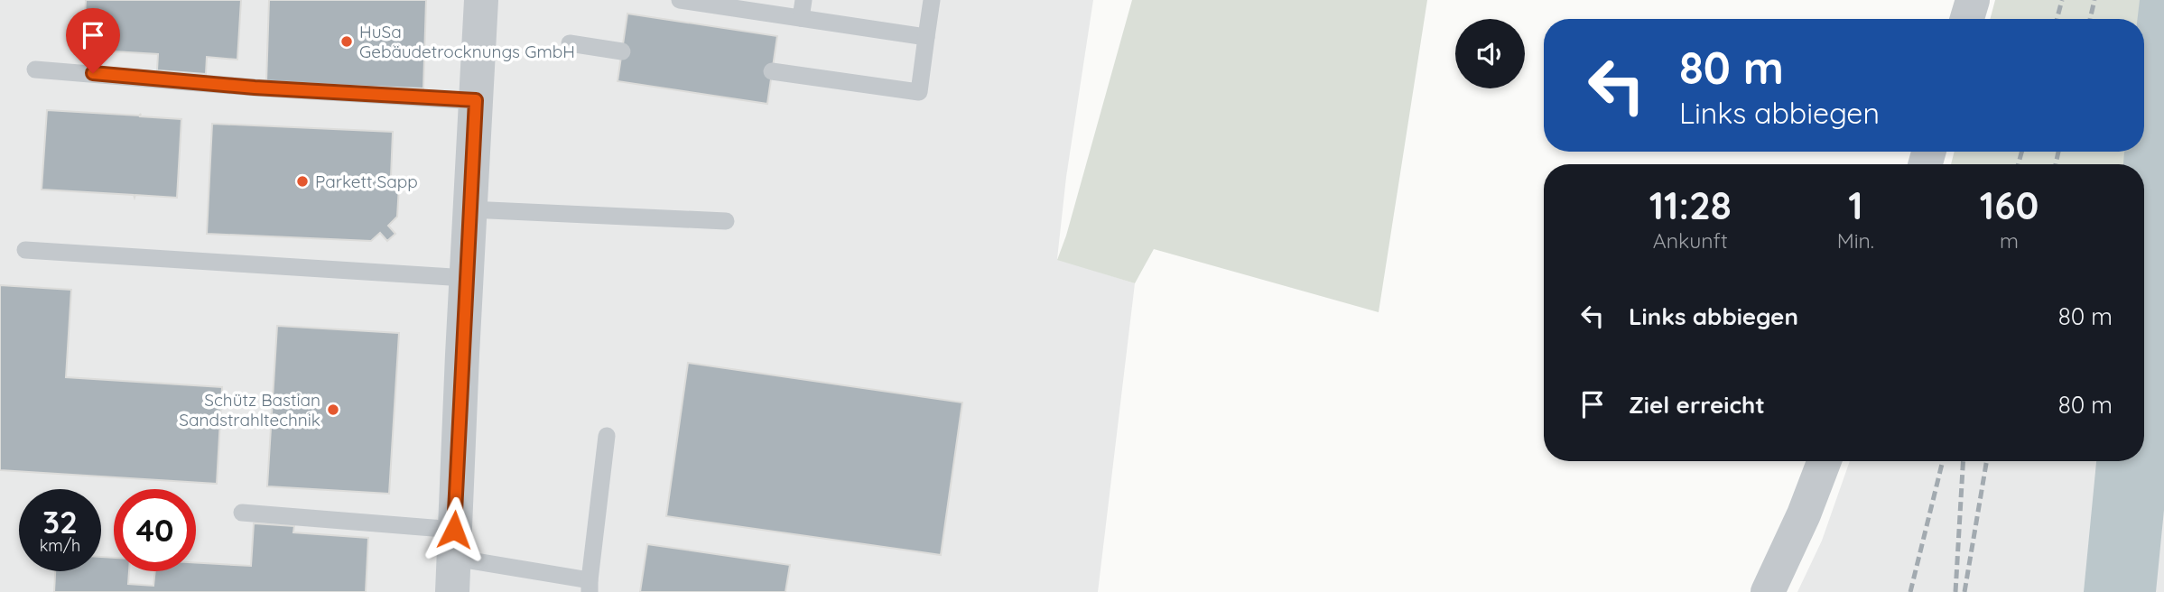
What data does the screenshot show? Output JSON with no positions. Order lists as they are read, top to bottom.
{
  "places": ["HuSa Gebäudetrocknungs GmbH", "Parkett Sapp", "Schütz Bastian Sandstrahltechnik"],
  "page": {
    "turn": ["80 m", "Links abbiegen"],
    "eta": [
      "11:28",
      "Ankunft",
      "1",
      "Min.",
      "160",
      "m"
    ],
    "list": [
      {
        "name": "Links abbiegen",
        "value": "80 m"
      },
      {
        "name": "Ziel erreicht",
        "value": "80 m"
      }
    ],
    "speed": "32 km/h",
    "limit": "40"
  }
}
